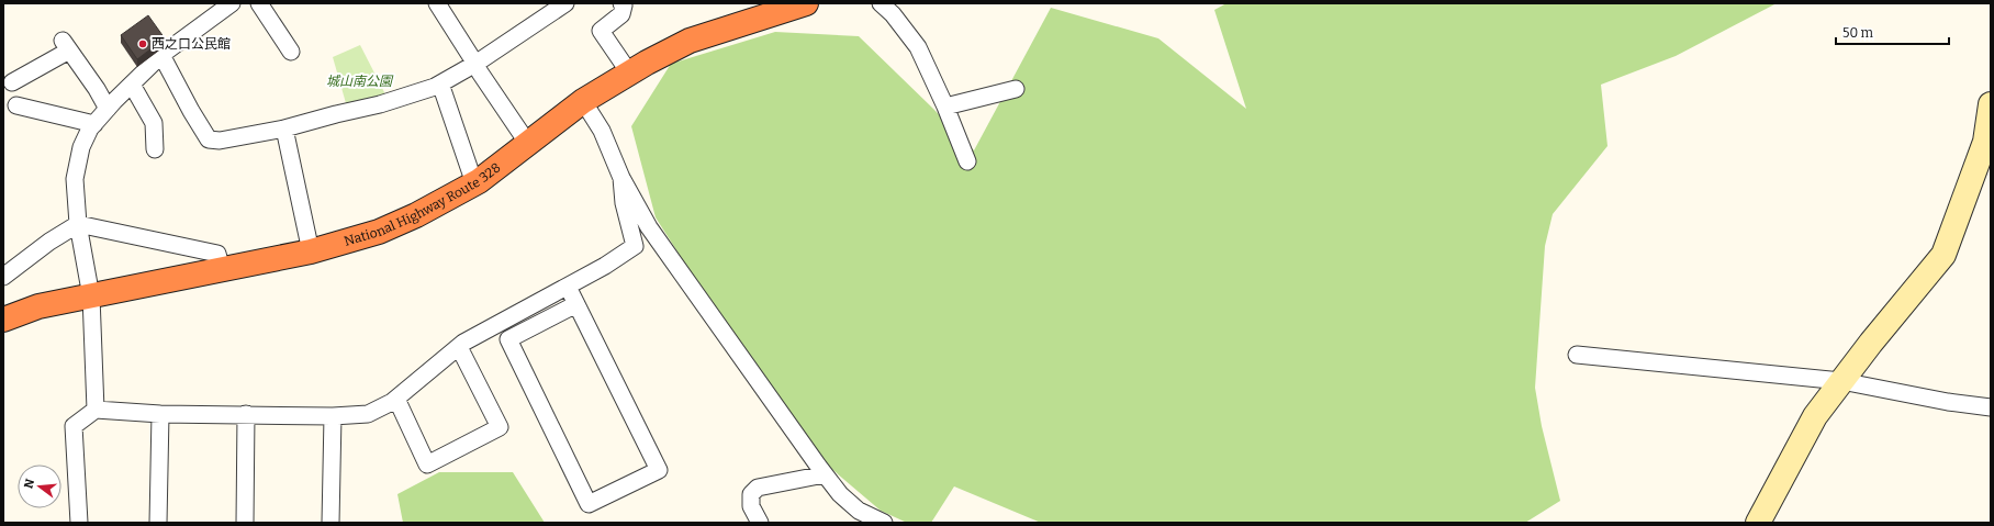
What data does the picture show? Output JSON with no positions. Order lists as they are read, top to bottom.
{
  "streets": {
    "highway": ["National Highway Route 328"]
  },
  "parks": ["城山南公園"],
  "places": ["西之口公民館"],
  "scale_bar": "50 m",
  "north": "left"
}
